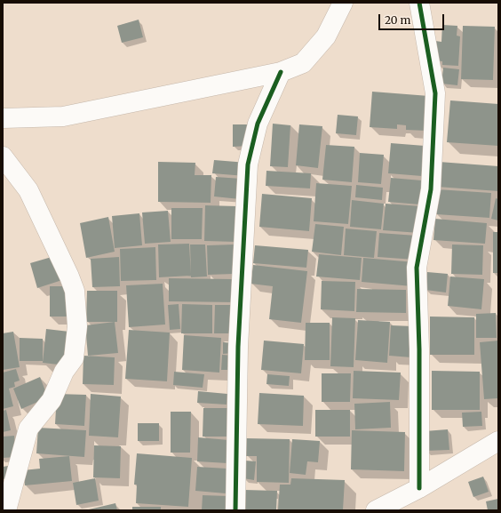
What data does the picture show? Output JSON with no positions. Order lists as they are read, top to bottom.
{
  "scale_bar": "20 m"
}
